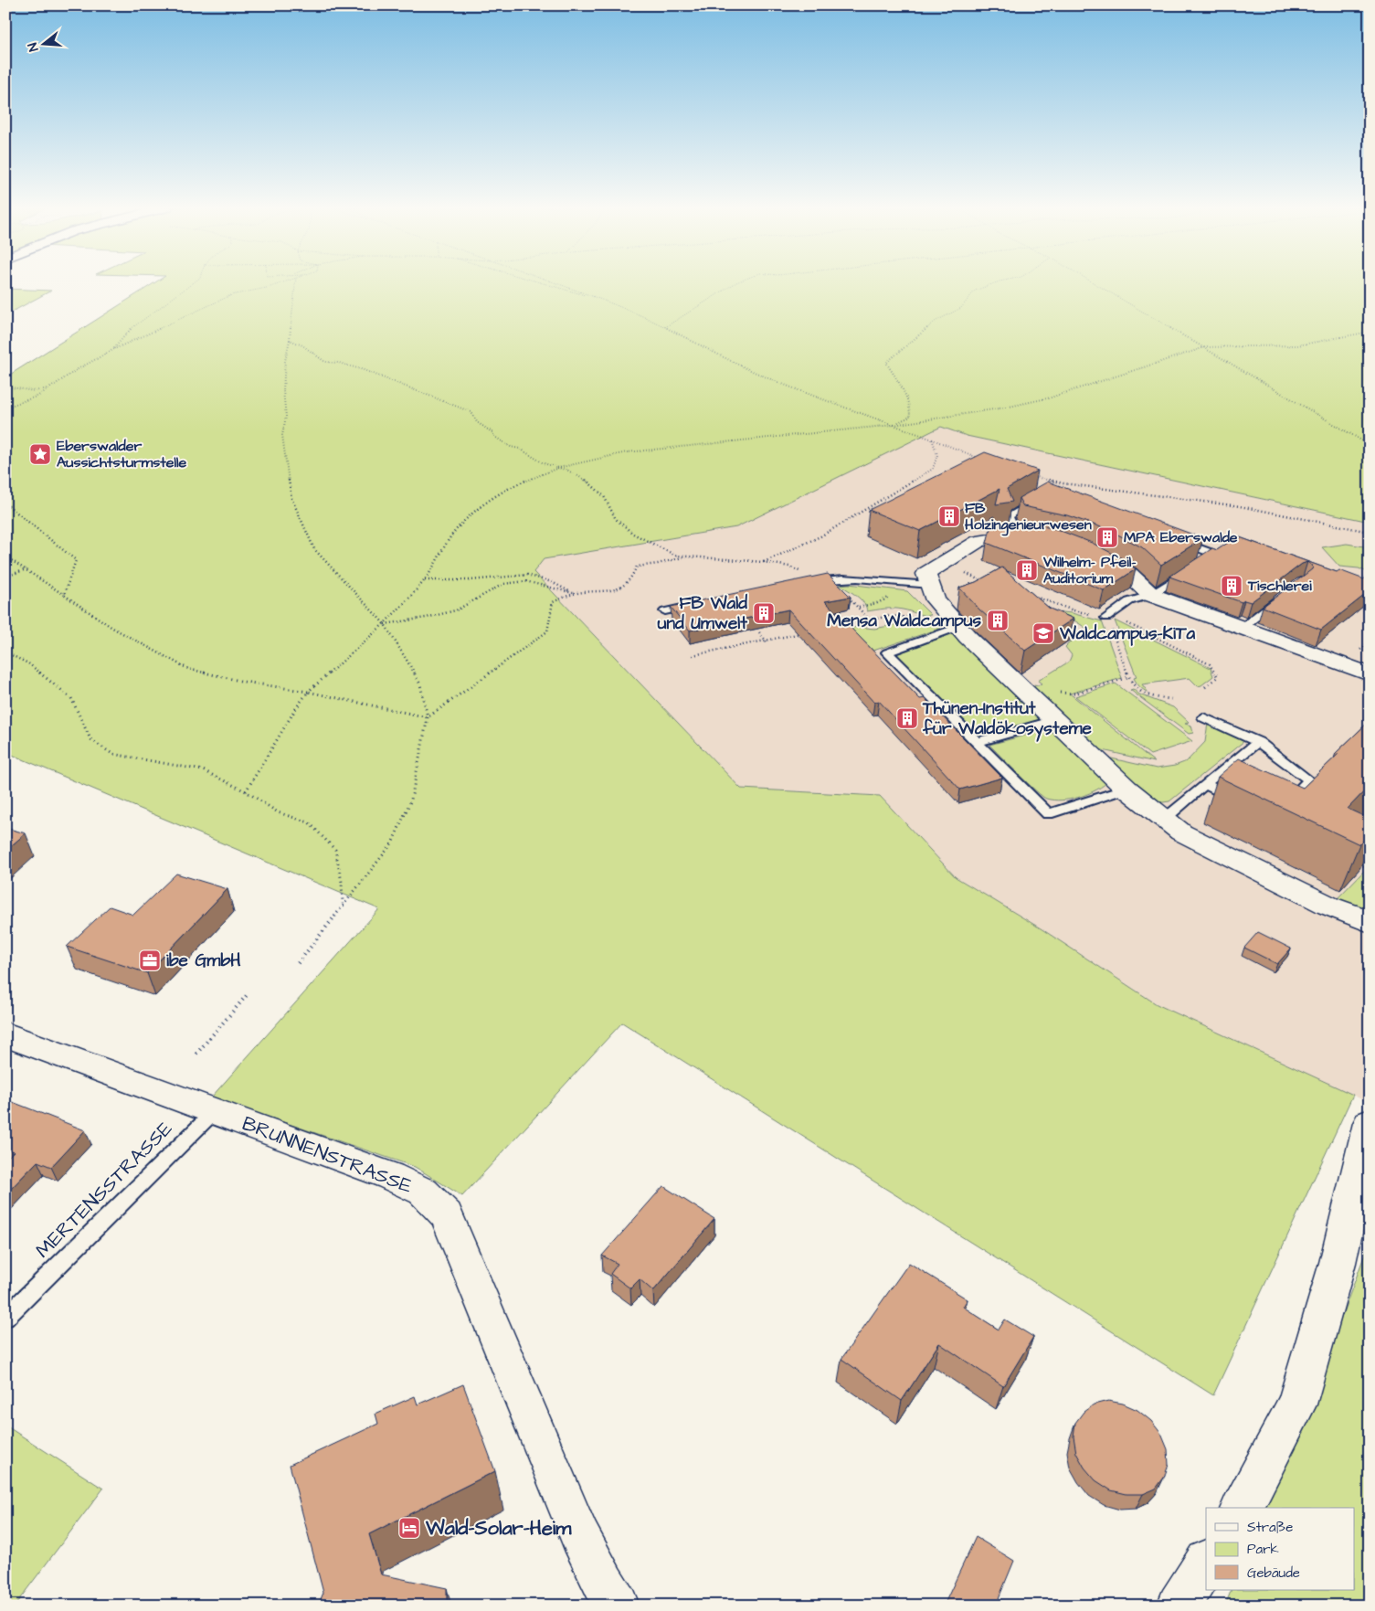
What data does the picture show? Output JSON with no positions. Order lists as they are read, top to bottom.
{
  "streets": {
    "street": ["BRUNNENSTRASSE"],
    "lane": ["MERTENSSTRASSE"]
  },
  "crossings": [
    ["BRUNNENSTRASSE", "MERTENSSTRASSE"]
  ],
  "places": {
    "place": ["Eberswalder Aussichtsturmstelle"],
    "building": [
      "FB Holzingenieurwesen",
      "MPA Eberswalde",
      "Wilhelm- Pfeil- Auditorium",
      "Tischlerei",
      "FB Wald und Umwelt",
      "Mensa Waldcampus",
      "Thünen-Institut für Waldökosysteme"
    ],
    "school or university": ["Waldcampus-KiTa"],
    "office": ["ibe GmbH"],
    "hotel": ["Wald-Solar-Heim"]
  },
  "legend": ["Straße", "Park", "Gebäude"],
  "north": "left"
}
